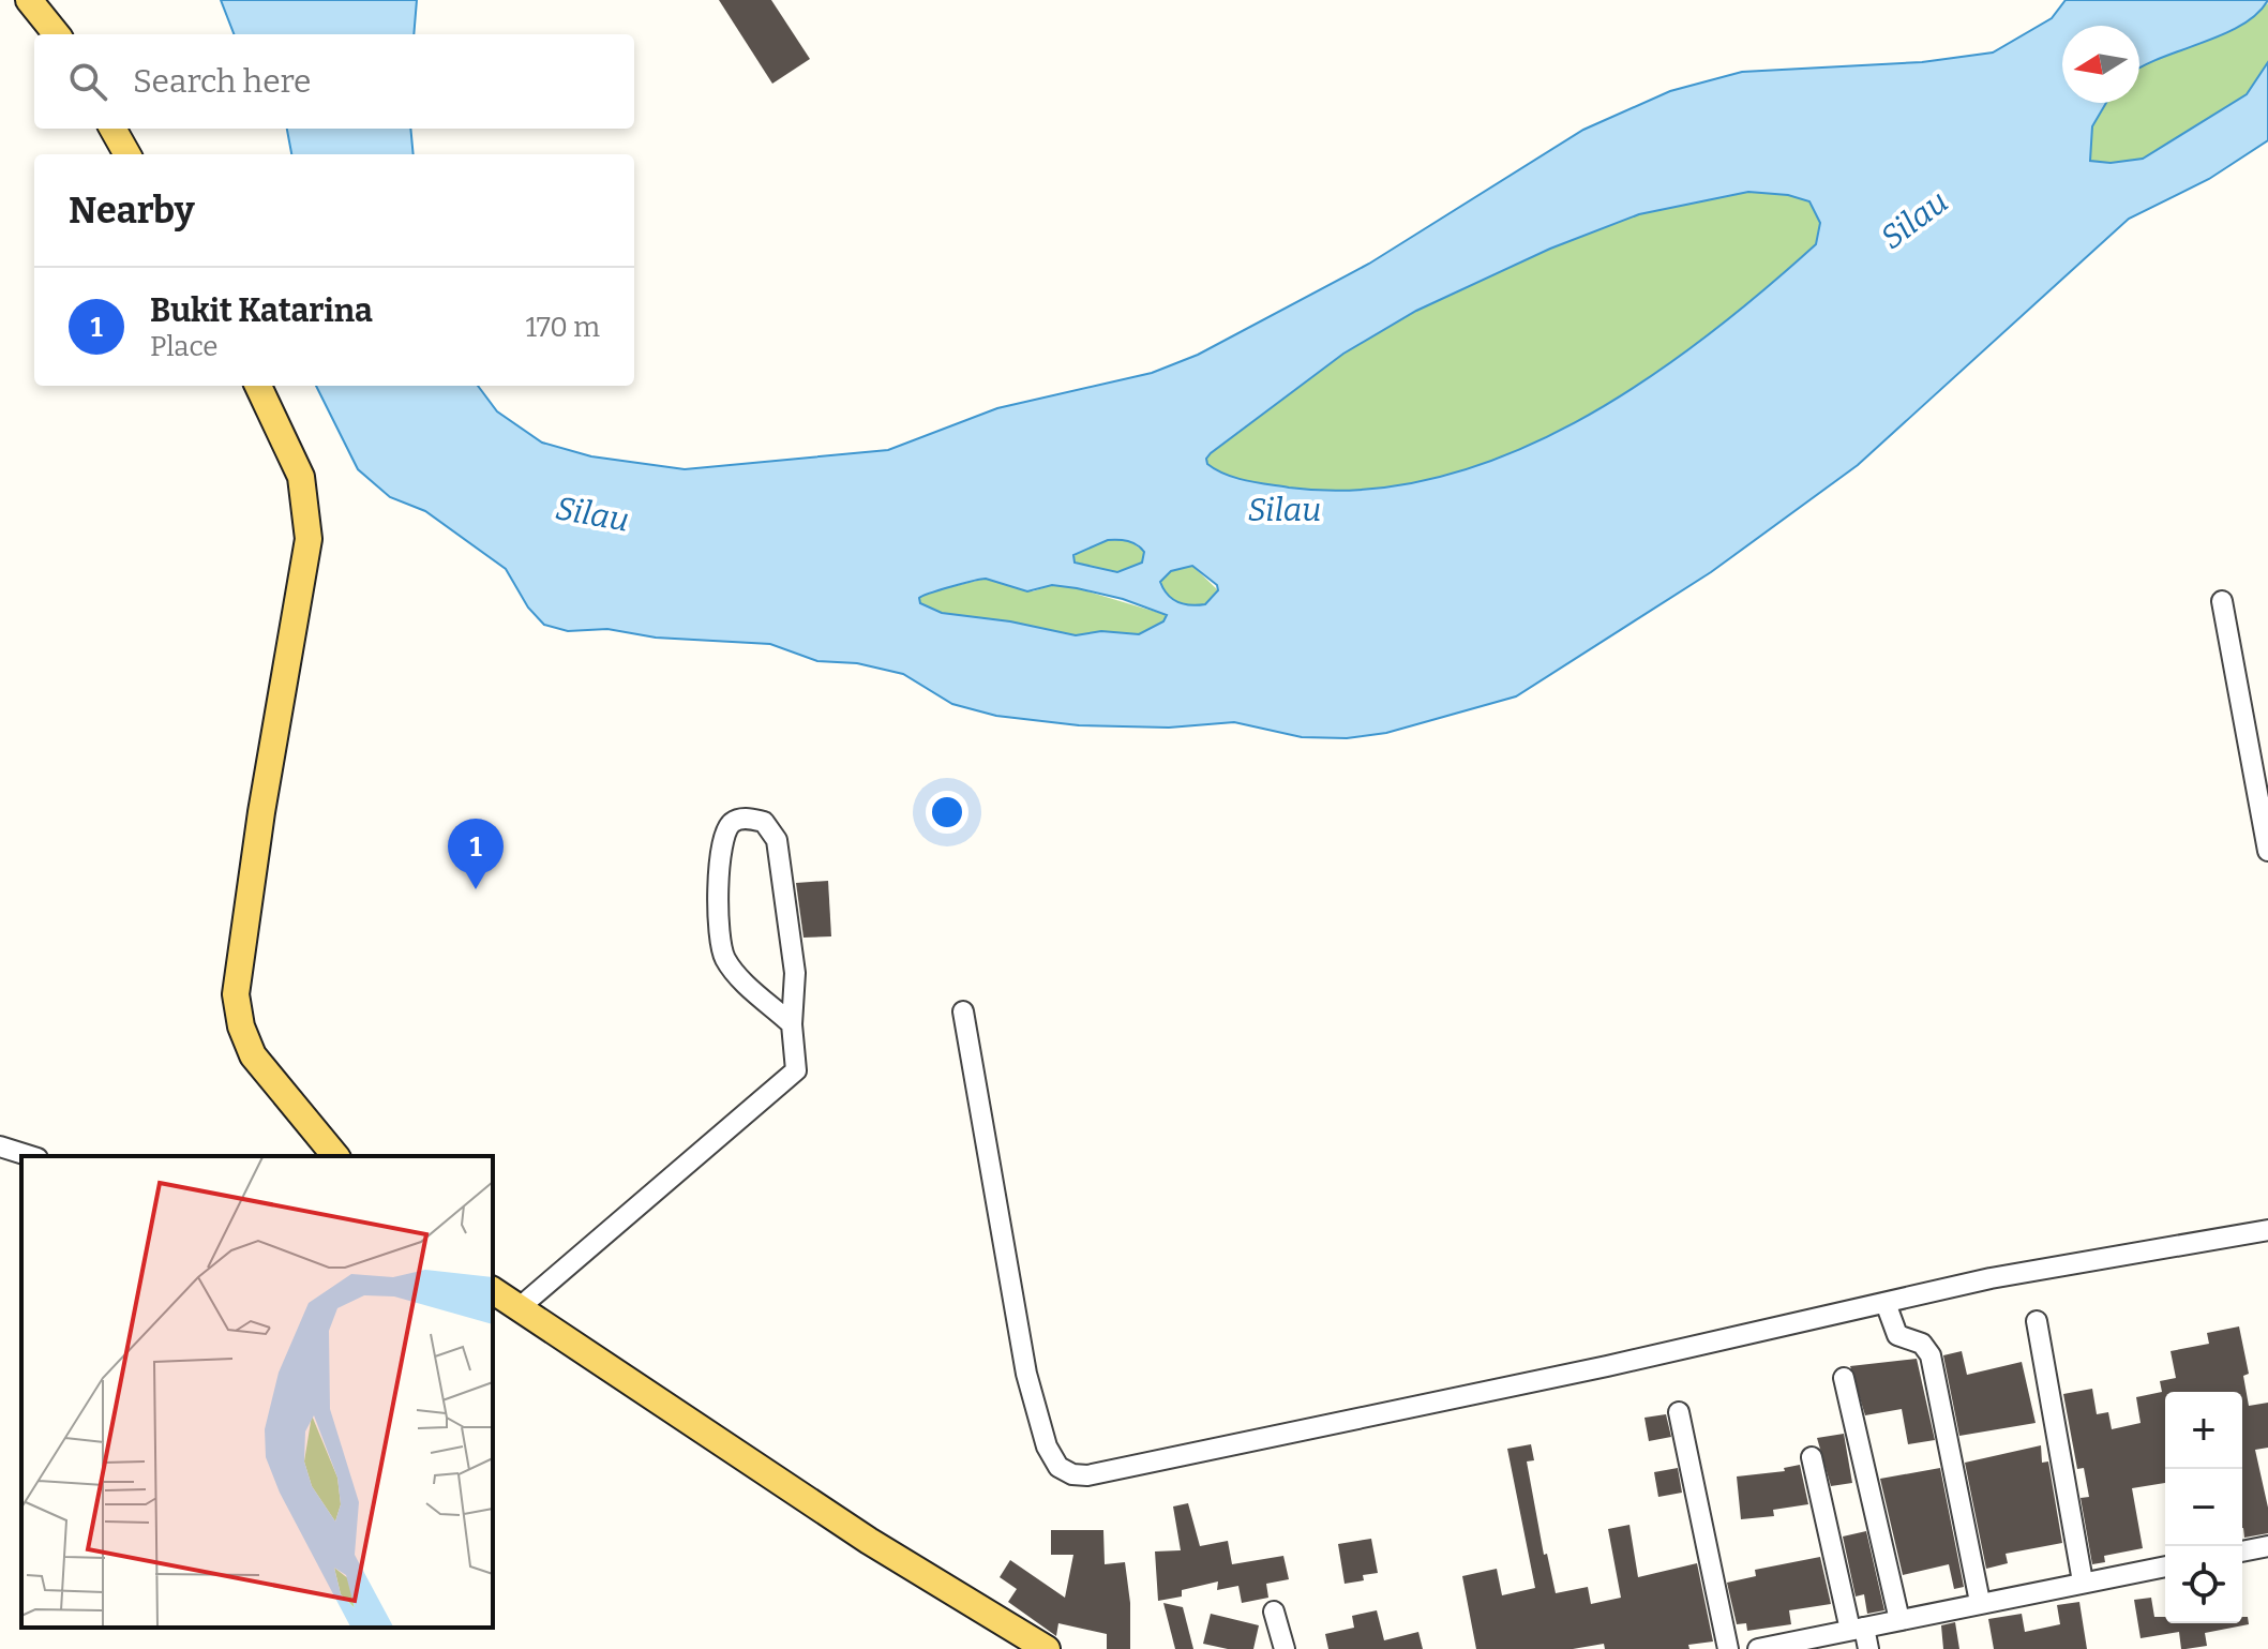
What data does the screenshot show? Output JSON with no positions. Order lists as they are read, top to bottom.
{
  "water": ["Silau"],
  "north": "left",
  "page": {
    "search": "Search here",
    "heading": "Nearby",
    "list": [
      {
        "mark": "1",
        "name": "Bukit Katarina",
        "note": "Place",
        "value": "170 m"
      }
    ],
    "pins": "1",
    "map_buttons": ["+", "−"]
  }
}
